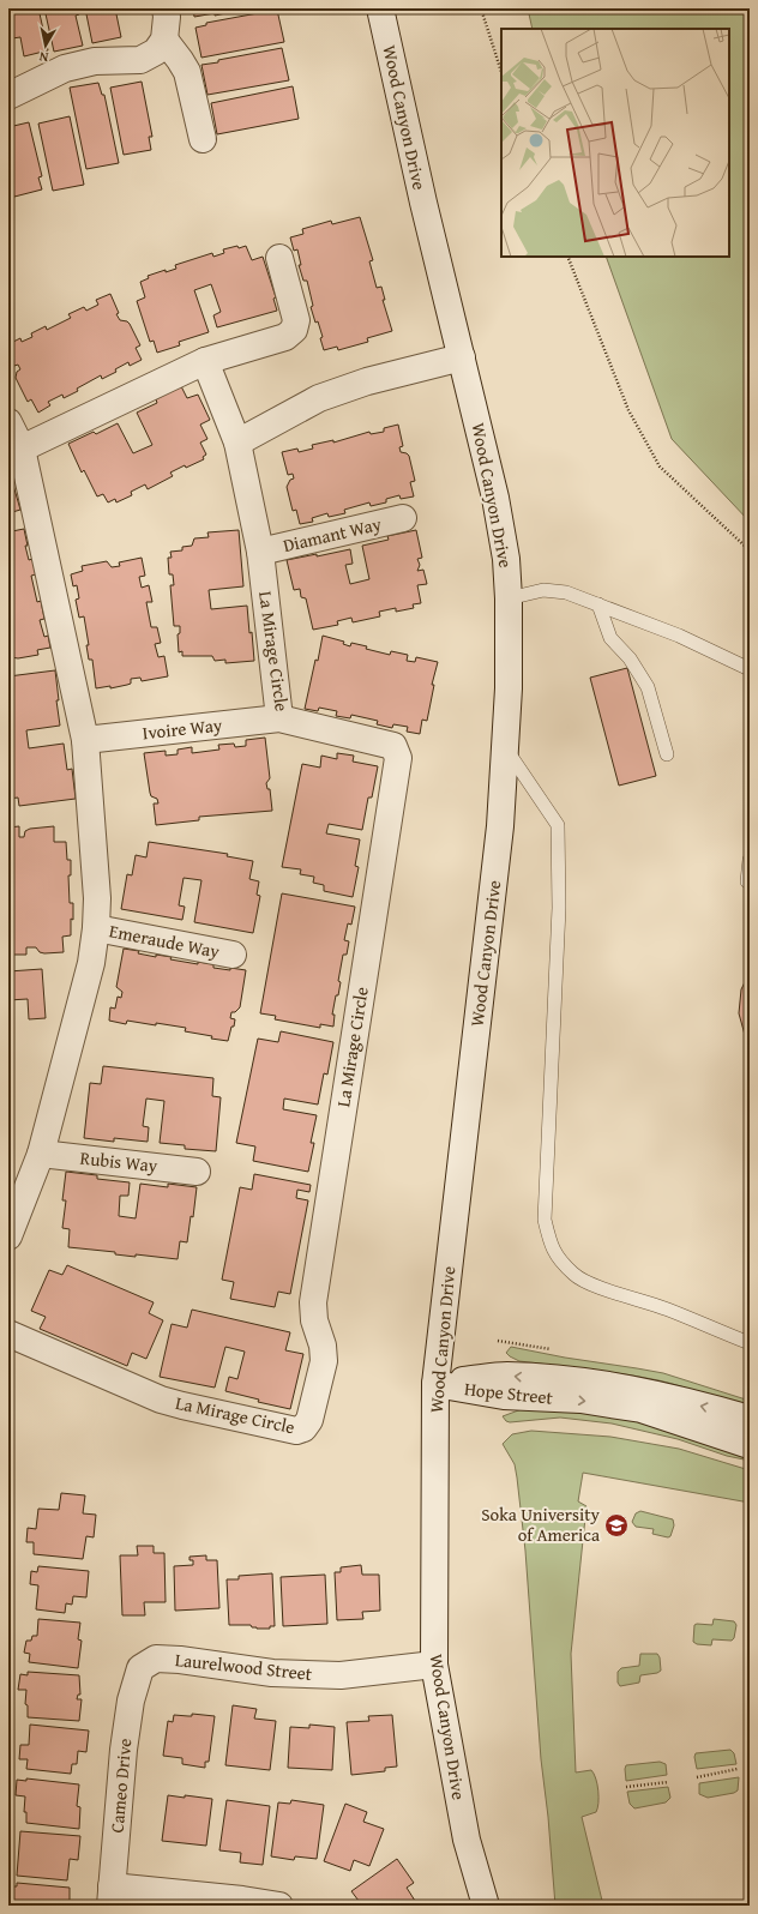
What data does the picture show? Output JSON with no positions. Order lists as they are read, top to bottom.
{
  "streets": {
    "street": [
      "Wood Canyon Drive",
      "Diamant Way",
      "La Mirage Circle",
      "Ivoire Way",
      "Emeraude Way",
      "Rubis Way",
      "Hope Street",
      "Laurelwood Street",
      "Cameo Drive"
    ]
  },
  "crossings": [
    ["Wood Canyon Drive", "Hope Street"],
    ["Wood Canyon Drive", "Laurelwood Street"],
    ["Diamant Way", "La Mirage Circle"],
    ["La Mirage Circle", "Ivoire Way"],
    ["Laurelwood Street", "Cameo Drive"]
  ],
  "places": {
    "school or university": ["Soka University of America"]
  },
  "north": "bottom"
}
